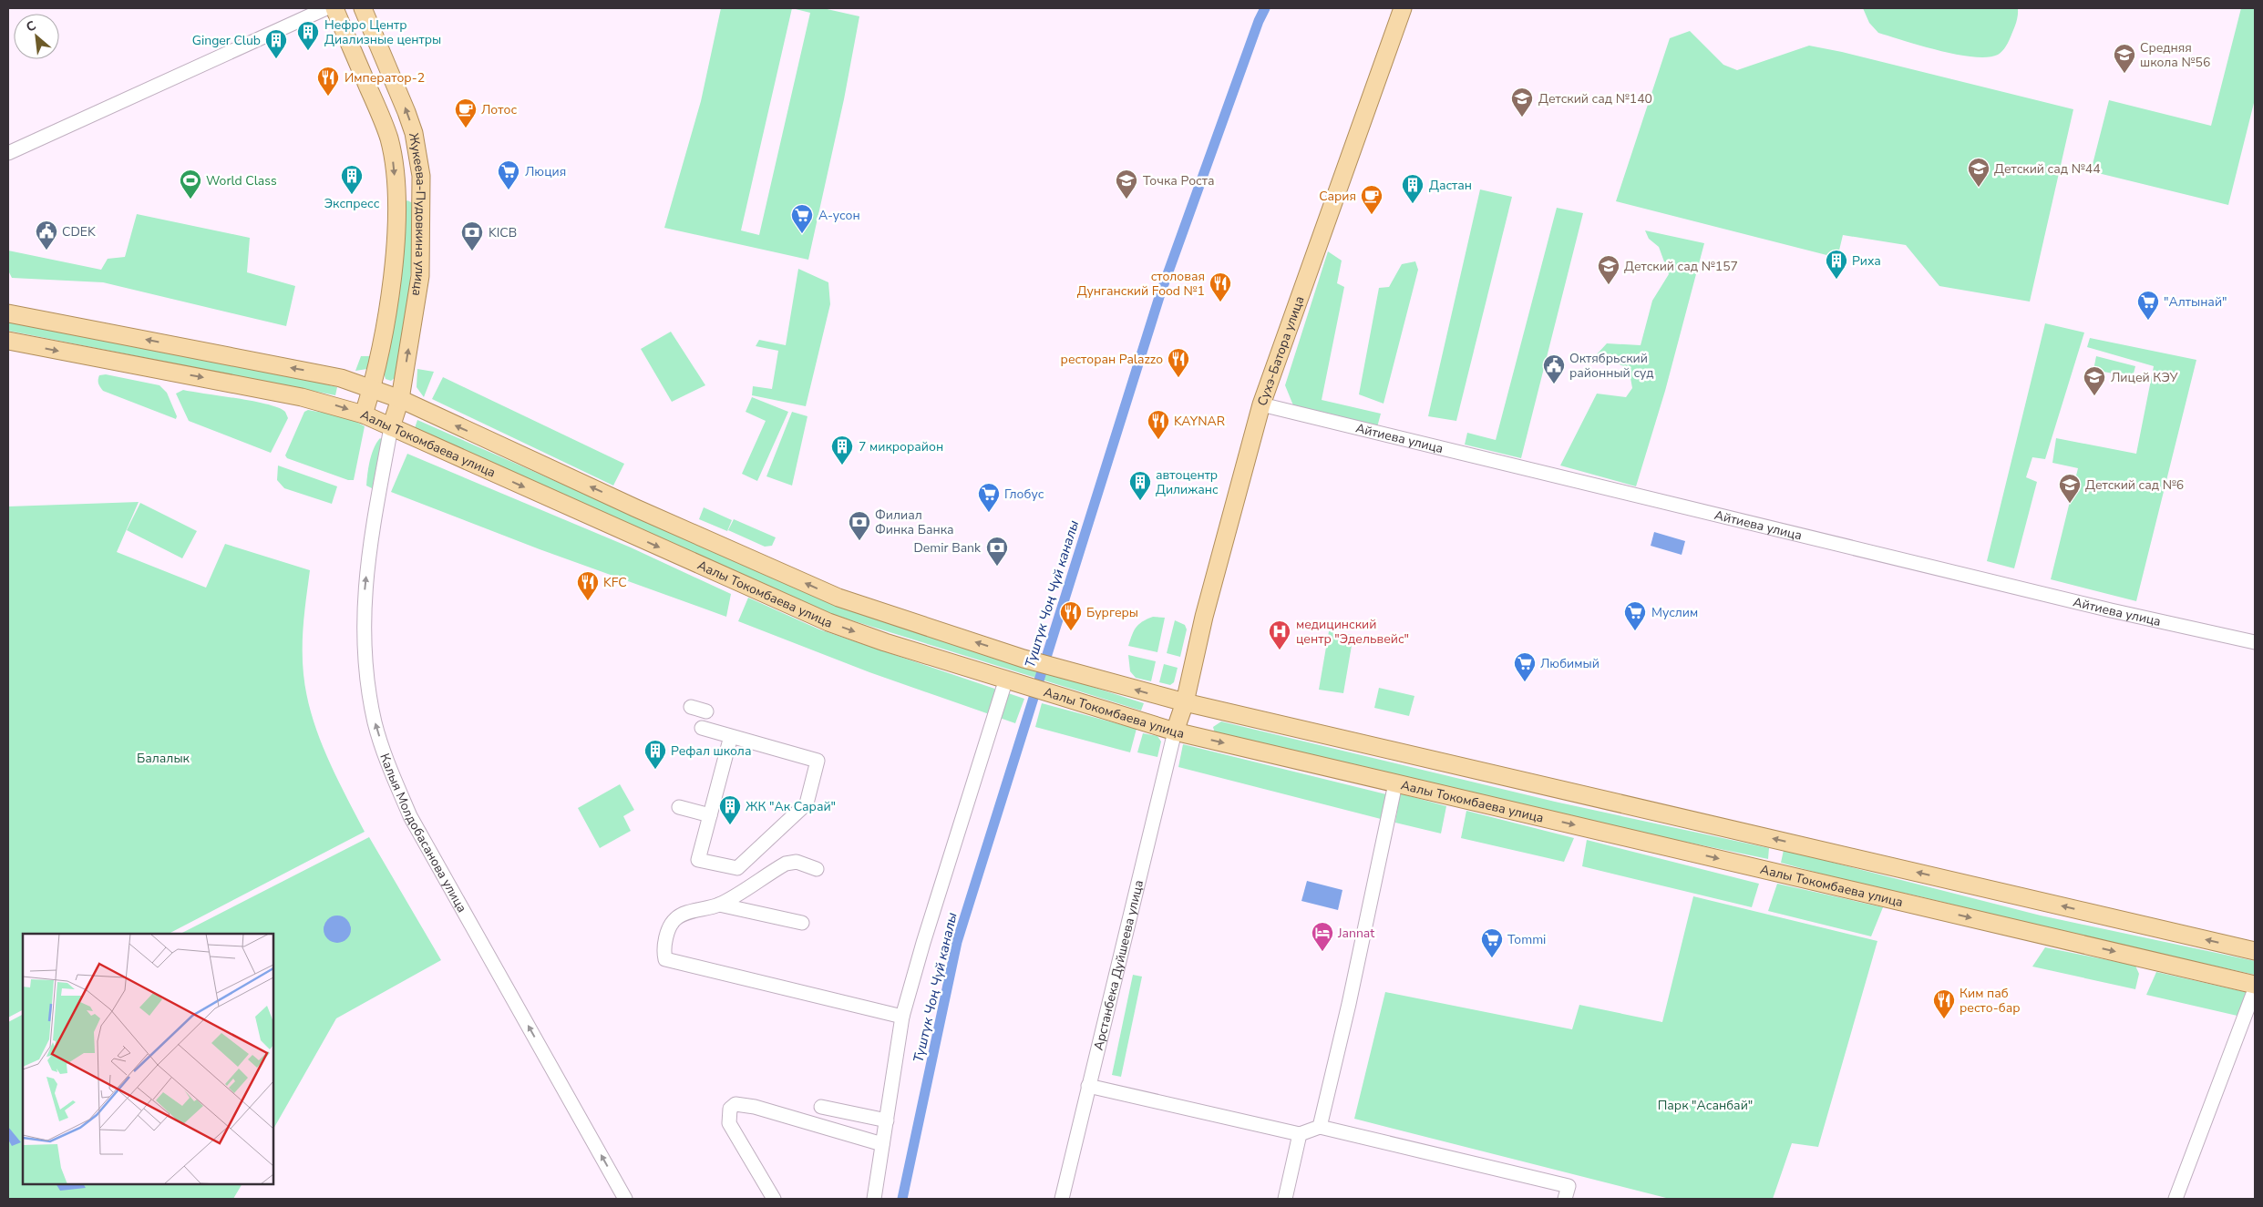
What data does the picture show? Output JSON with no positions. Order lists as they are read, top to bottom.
{
  "streets": {
    "main road": ["Жукеева-Пудовкина улица", "Сухэ-Батора улица", "Аалы Токомбаева улица"],
    "street": ["Айтиева улица", "Калыя Молдобасанова улица", "Арстанбека Дуйшеева улица"]
  },
  "crossings": [
    ["Жукеева-Пудовкина улица", "Аалы Токомбаева улица"],
    ["Жукеева-Пудовкина улица", "Калыя Молдобасанова улица"],
    ["Сухэ-Батора улица", "Айтиева улица"],
    ["Сухэ-Батора улица", "Аалы Токомбаева улица"],
    ["Сухэ-Батора улица", "Арстанбека Дуйшеева улица"],
    ["Аалы Токомбаева улица", "Калыя Молдобасанова улица"],
    ["Аалы Токомбаева улица", "Арстанбека Дуйшеева улица"]
  ],
  "one_way": ["Калыя Молдобасанова улица"],
  "water": ["Түштүк Чоң Чүй каналы"],
  "parks": ["Балалык", "Парк \"Асанбай\""],
  "places": {
    "building": [
      "Нефро Центр Диализные центры",
      "Ginger Club",
      "Экспресс",
      "Дастан",
      "Риха",
      "7 микрорайон",
      "автоцентр Дилижанс",
      "Рефал школа",
      "ЖК \"Ак Сарай\""
    ],
    "school or university": [
      "Средняя школа №56",
      "Детский сад №140",
      "Детский сад №44",
      "Точка Роста",
      "Детский сад №157",
      "Лицей КЭУ",
      "Детский сад №6"
    ],
    "restaurant": [
      "Император-2",
      "столовая Дунганский Food №1",
      "ресторан Palazzo",
      "KAYNAR",
      "KFC",
      "Бургеры",
      "Ким паб ресто-бар"
    ],
    "cafe": ["Лотос", "Сария"],
    "supermarket": [
      "Люция",
      "А-усон",
      "\"Алтынай\"",
      "Глобус",
      "Муслим",
      "Любимый",
      "Tommi"
    ],
    "sports": ["World Class"],
    "public building": ["CDEK", "Октябрьский районный суд"],
    "bank": ["KICB", "Филиал Финка Банка", "Demir Bank"],
    "hospital": ["медицинский центр \"Эдельвейс\""],
    "hotel": ["Jannat"]
  },
  "north": "top left"
}
